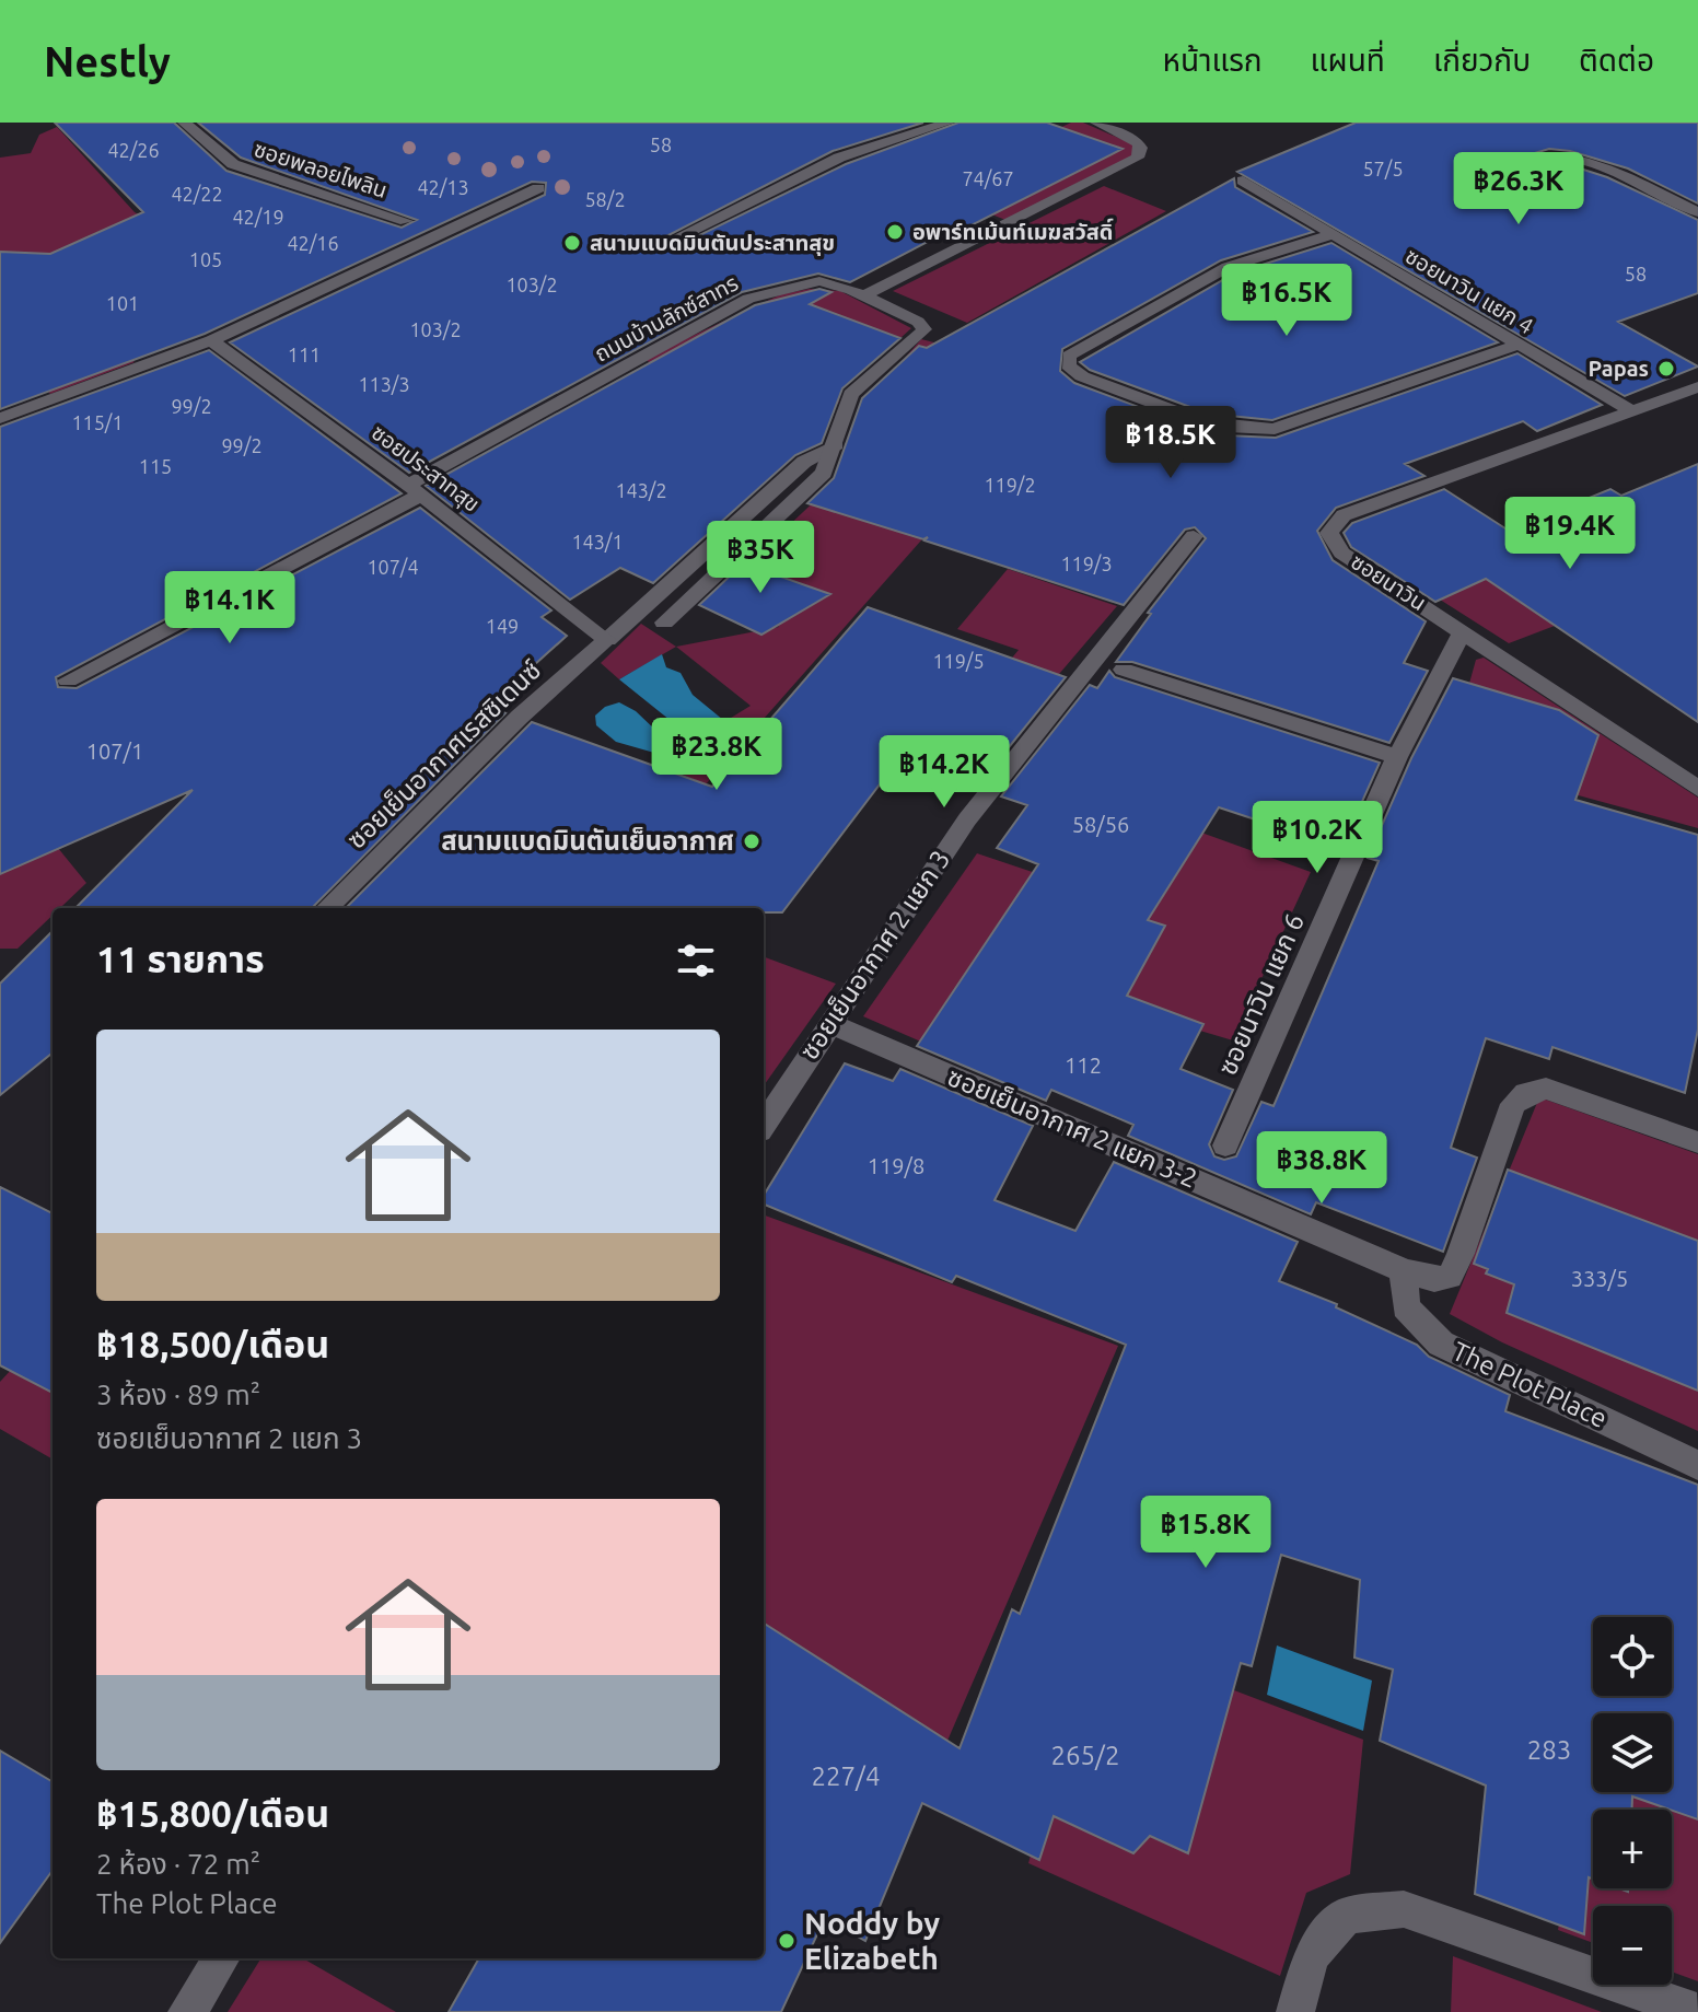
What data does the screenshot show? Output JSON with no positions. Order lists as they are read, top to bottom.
{
  "streets": {
    "street": [
      "ซอยพลอยไพลิน",
      "ซอยนาวิน แยก 4",
      "ถนนบ้านลักซ์สาทร",
      "ซอยประสาทสุข",
      "ซอยนาวิน",
      "ซอยเย็นอากาศเรสซิเดนซ์",
      "ซอยเย็นอากาศ 2 แยก 3",
      "ซอยนาวิน แยก 6",
      "ซอยเย็นอากาศ 2 แยก 3-2",
      "The Plot Place"
    ]
  },
  "crossings": [
    ["ซอยนาวิน แยก 4", "ซอยนาวิน"],
    ["ถนนบ้านลักซ์สาทร", "ซอยประสาทสุข"],
    ["ถนนบ้านลักซ์สาทร", "ซอยเย็นอากาศเรสซิเดนซ์"],
    ["ซอยประสาทสุข", "ซอยเย็นอากาศเรสซิเดนซ์"],
    ["ซอยนาวิน", "ซอยนาวิน แยก 6"],
    ["ซอยเย็นอากาศ 2 แยก 3", "ซอยเย็นอากาศ 2 แยก 3-2"],
    ["ซอยเย็นอากาศ 2 แยก 3-2", "The Plot Place"]
  ],
  "places": [
    "อพาร์ทเม้นท์เมฆสวัสดิ์",
    "สนามแบดมินตันประสาทสุข",
    "Papas",
    "สนามแบดมินตันเย็นอากาศ",
    "Noddy by Elizabeth"
  ],
  "house_numbers": [
    "58",
    "42/26",
    "57/5",
    "74/67",
    "42/13",
    "42/22",
    "58/2",
    "42/19",
    "42/16",
    "105",
    "58",
    "103/2",
    "101",
    "103/2",
    "111",
    "113/3",
    "99/2",
    "115/1",
    "99/2",
    "115",
    "119/2",
    "143/2",
    "143/1",
    "119/3",
    "107/4",
    "149",
    "119/5",
    "107/1",
    "58/56",
    "112",
    "119/8",
    "333/5",
    "283",
    "265/2",
    "227/4"
  ],
  "page": {
    "header": "Nestly",
    "nav": [
      "หน้าแรก",
      "แผนที่",
      "เกี่ยวกับ",
      "ติดต่อ"
    ],
    "price": [
      "฿26.3K",
      "฿16.5K",
      "฿18.5K",
      "฿19.4K",
      "฿35K",
      "฿14.1K",
      "฿23.8K",
      "฿14.2K",
      "฿10.2K",
      "฿38.8K",
      "฿15.8K"
    ],
    "heading": "11 รายการ",
    "list": [
      {
        "name": "฿18,500/เดือน",
        "note": "3 ห้อง · 89 m² · ซอยเย็นอากาศ 2 แยก 3"
      },
      {
        "name": "฿15,800/เดือน",
        "note": "2 ห้อง · 72 m² · The Plot Place"
      }
    ],
    "map_buttons": ["+", "−"]
  }
}
